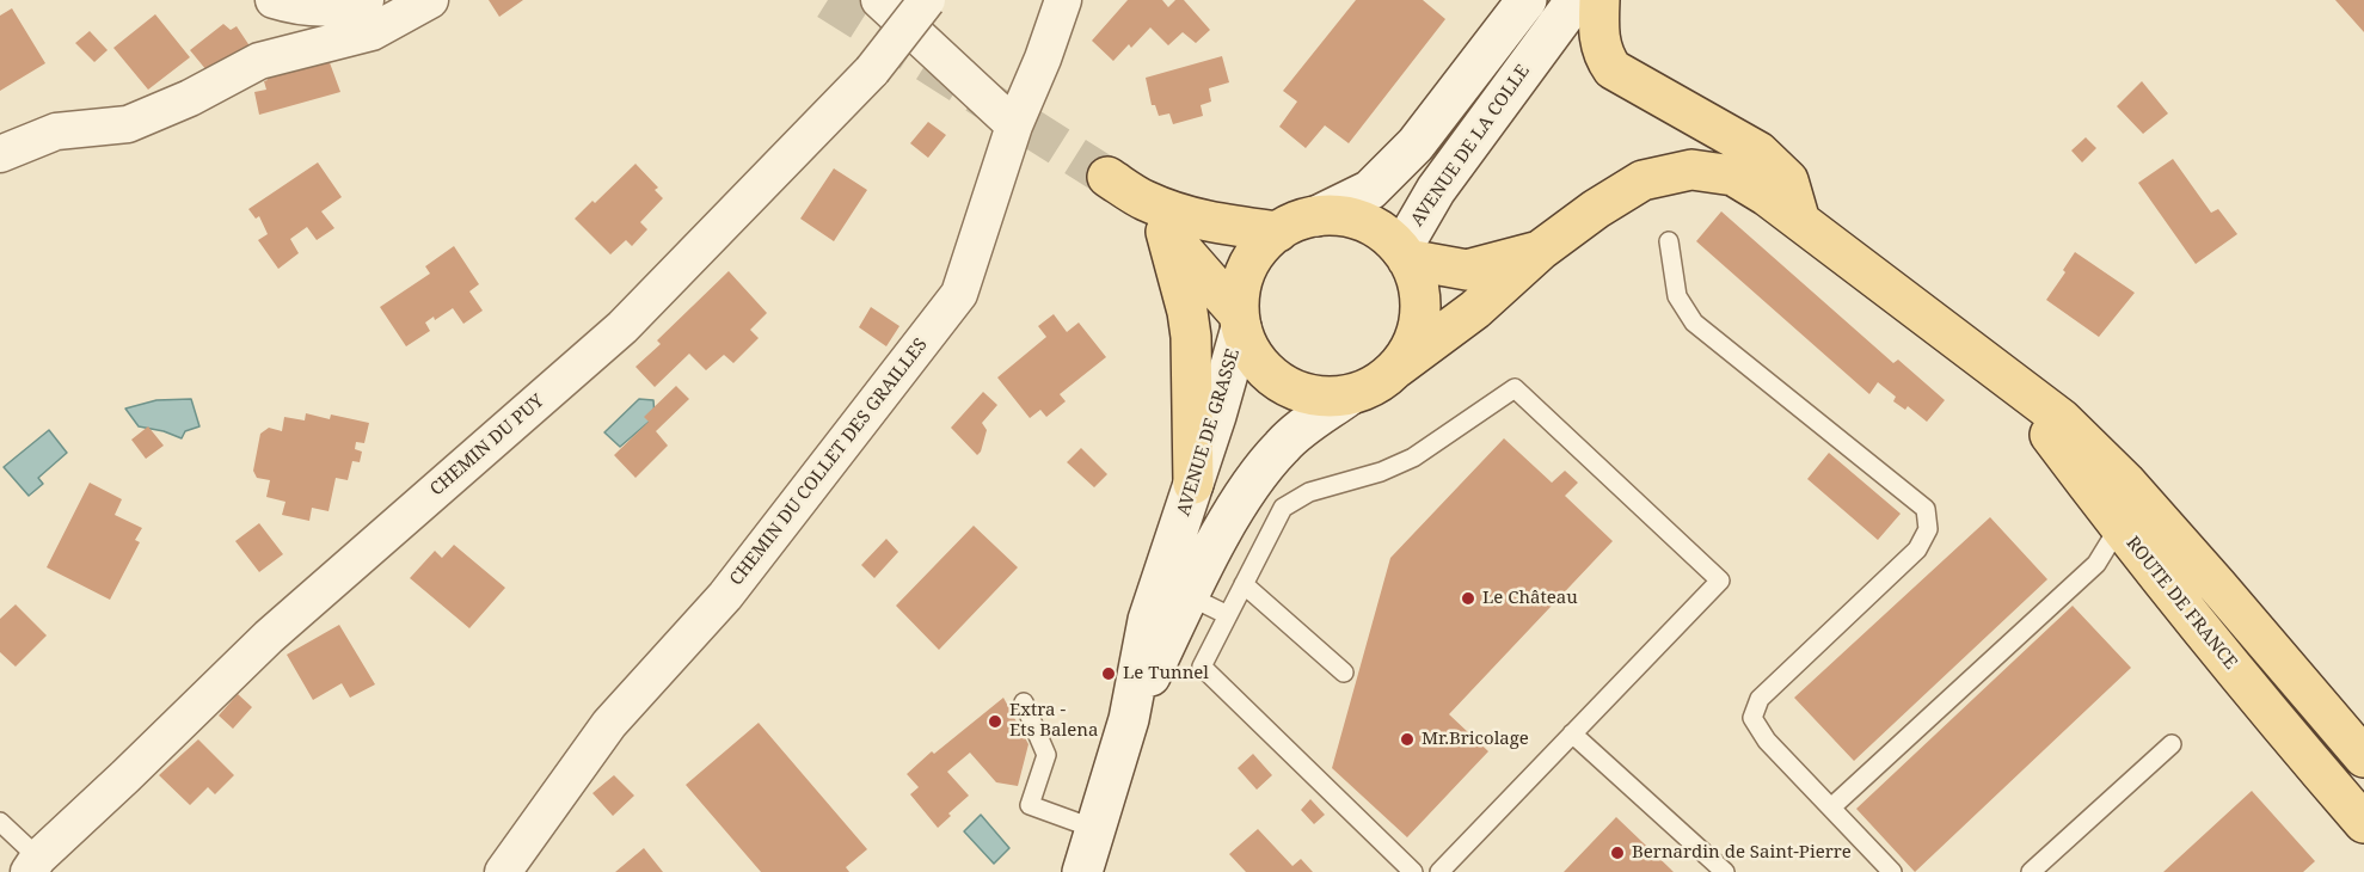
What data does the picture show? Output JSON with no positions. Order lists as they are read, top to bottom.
{
  "streets": {
    "main road": ["AVENUE DE LA COLLE", "AVENUE DE GRASSE", "ROUTE DE FRANCE"],
    "street": ["CHEMIN DU PUY", "CHEMIN DU COLLET DES GRAILLES"]
  },
  "crossings": [
    ["AVENUE DE LA COLLE", "AVENUE DE GRASSE"],
    ["AVENUE DE LA COLLE", "ROUTE DE FRANCE"],
    ["AVENUE DE GRASSE", "ROUTE DE FRANCE"]
  ],
  "places": [
    "Le Château",
    "Le Tunnel",
    "Extra - Ets Balena",
    "Mr.Bricolage",
    "Bernardin de Saint-Pierre"
  ]
}
